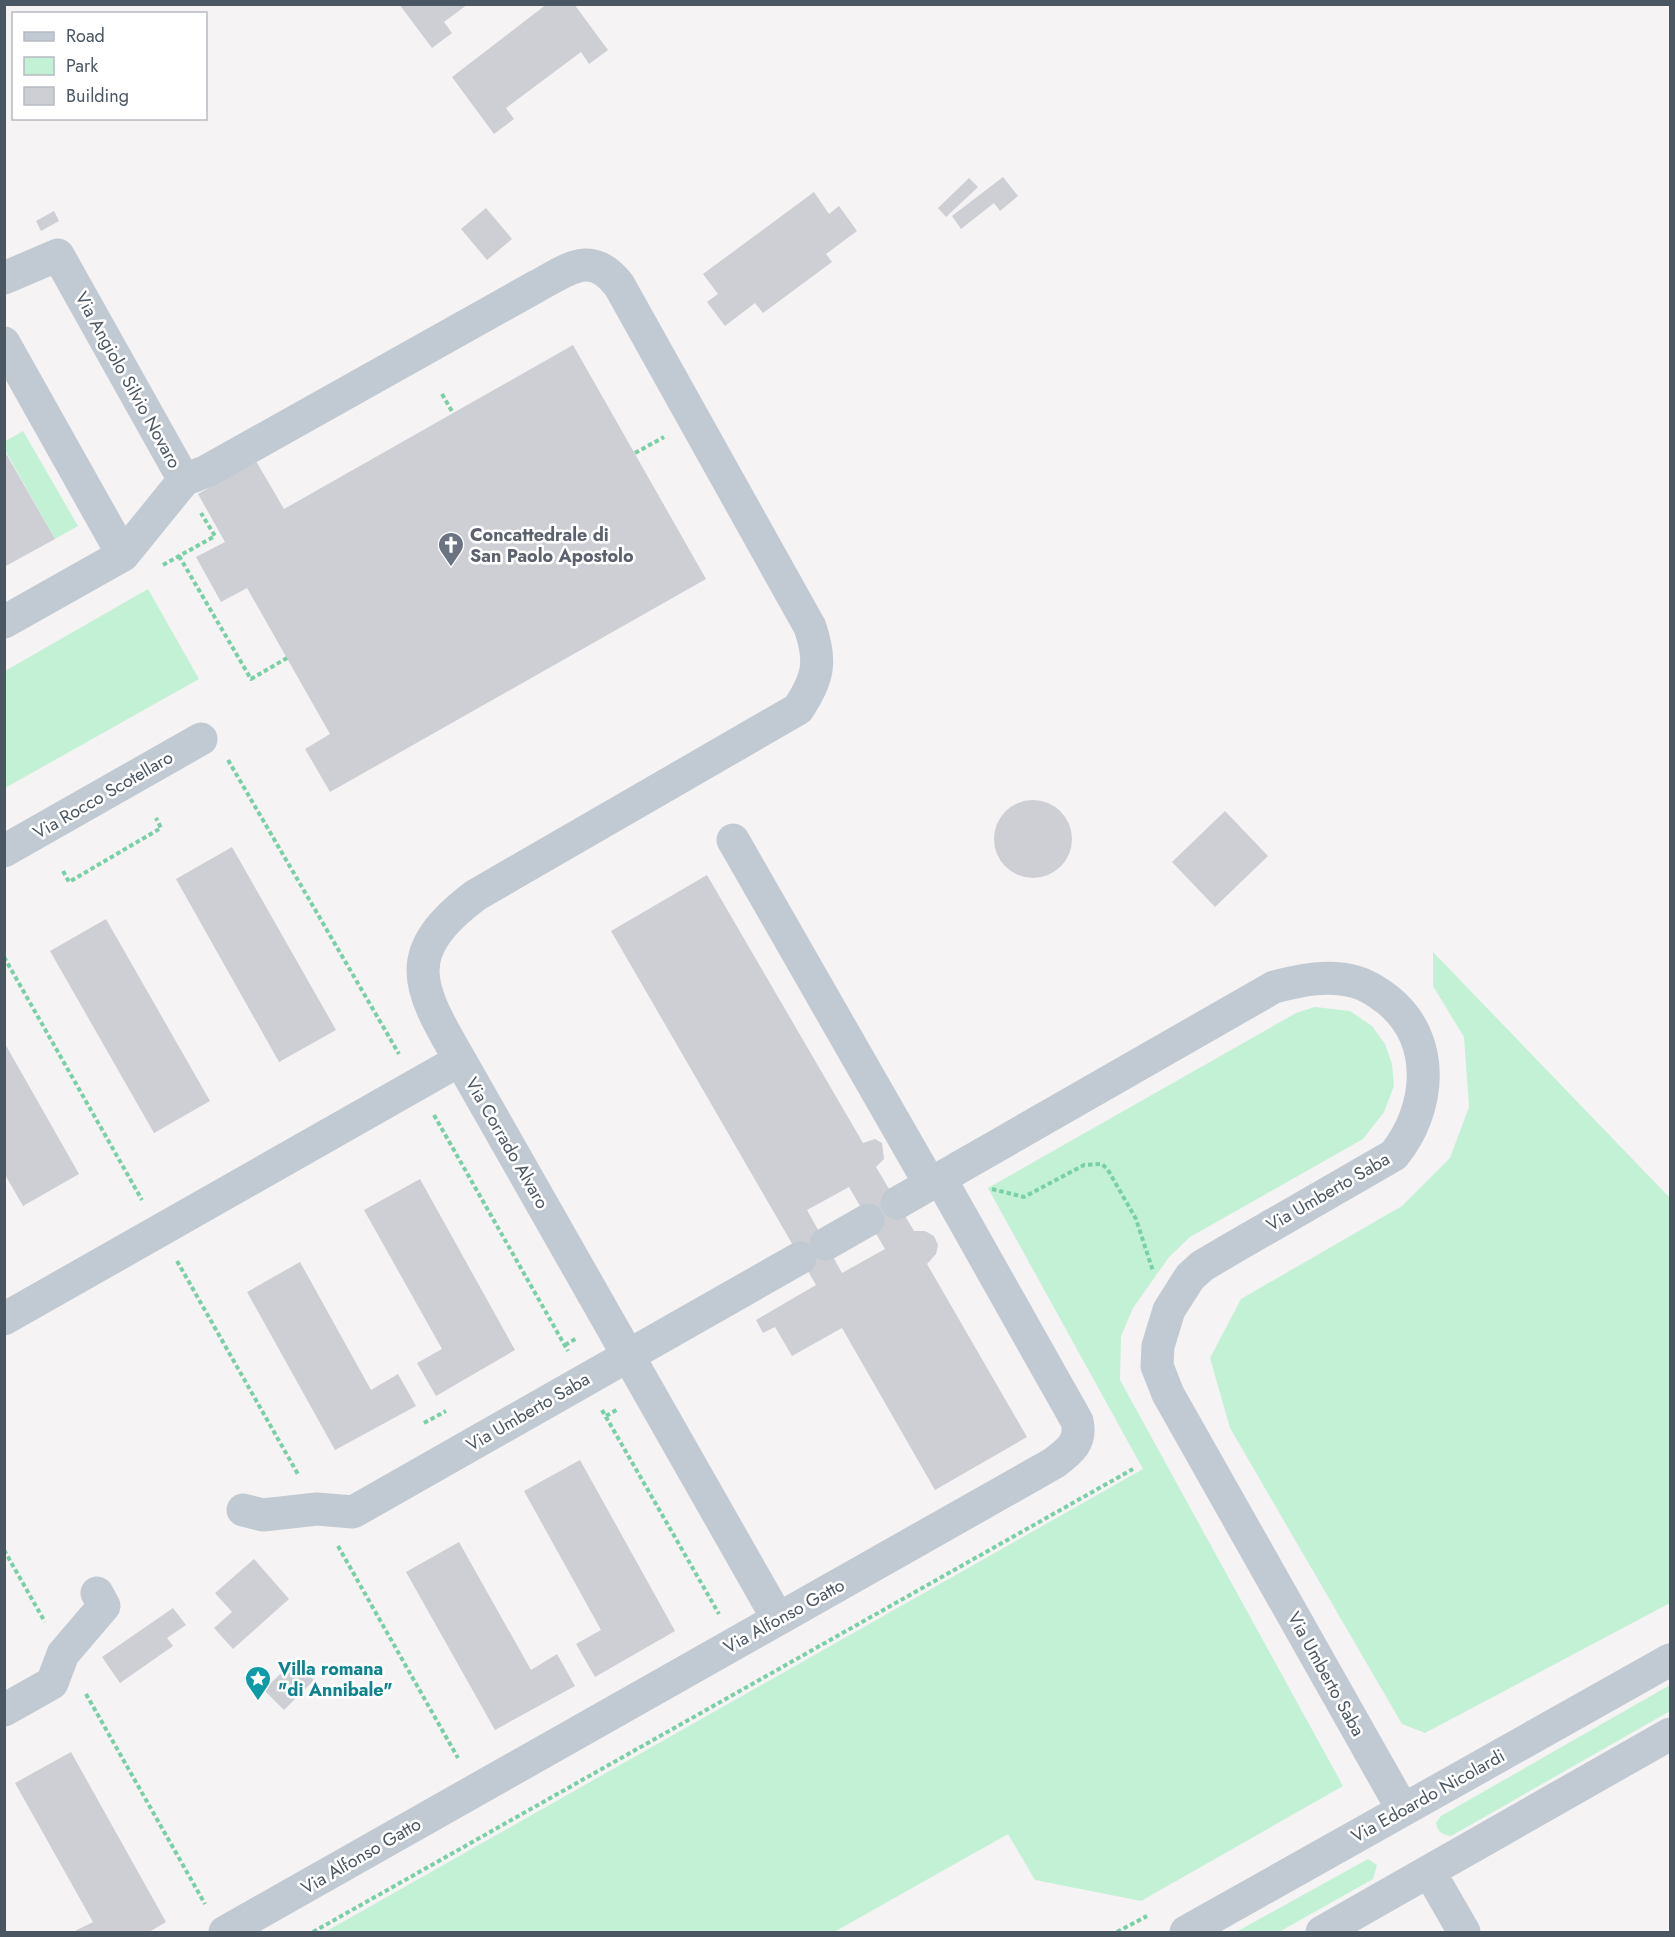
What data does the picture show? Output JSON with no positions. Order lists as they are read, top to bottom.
{
  "streets": {
    "street": [
      "Via Angiolo Silvio Novaro",
      "Via Rocco Scotellaro",
      "Via Corrado Alvaro",
      "Via Umberto Saba",
      "Via Alfonso Gatto",
      "Via Edoardo Nicolardi"
    ]
  },
  "crossings": [
    ["Via Corrado Alvaro", "Via Umberto Saba"],
    ["Via Corrado Alvaro", "Via Alfonso Gatto"],
    ["Via Umberto Saba", "Via Alfonso Gatto"],
    ["Via Umberto Saba", "Via Edoardo Nicolardi"]
  ],
  "places": {
    "church": ["Concattedrale di San Paolo Apostolo"],
    "place": ["Villa romana \"di Annibale\""]
  },
  "legend": ["Road", "Park", "Building"]
}
